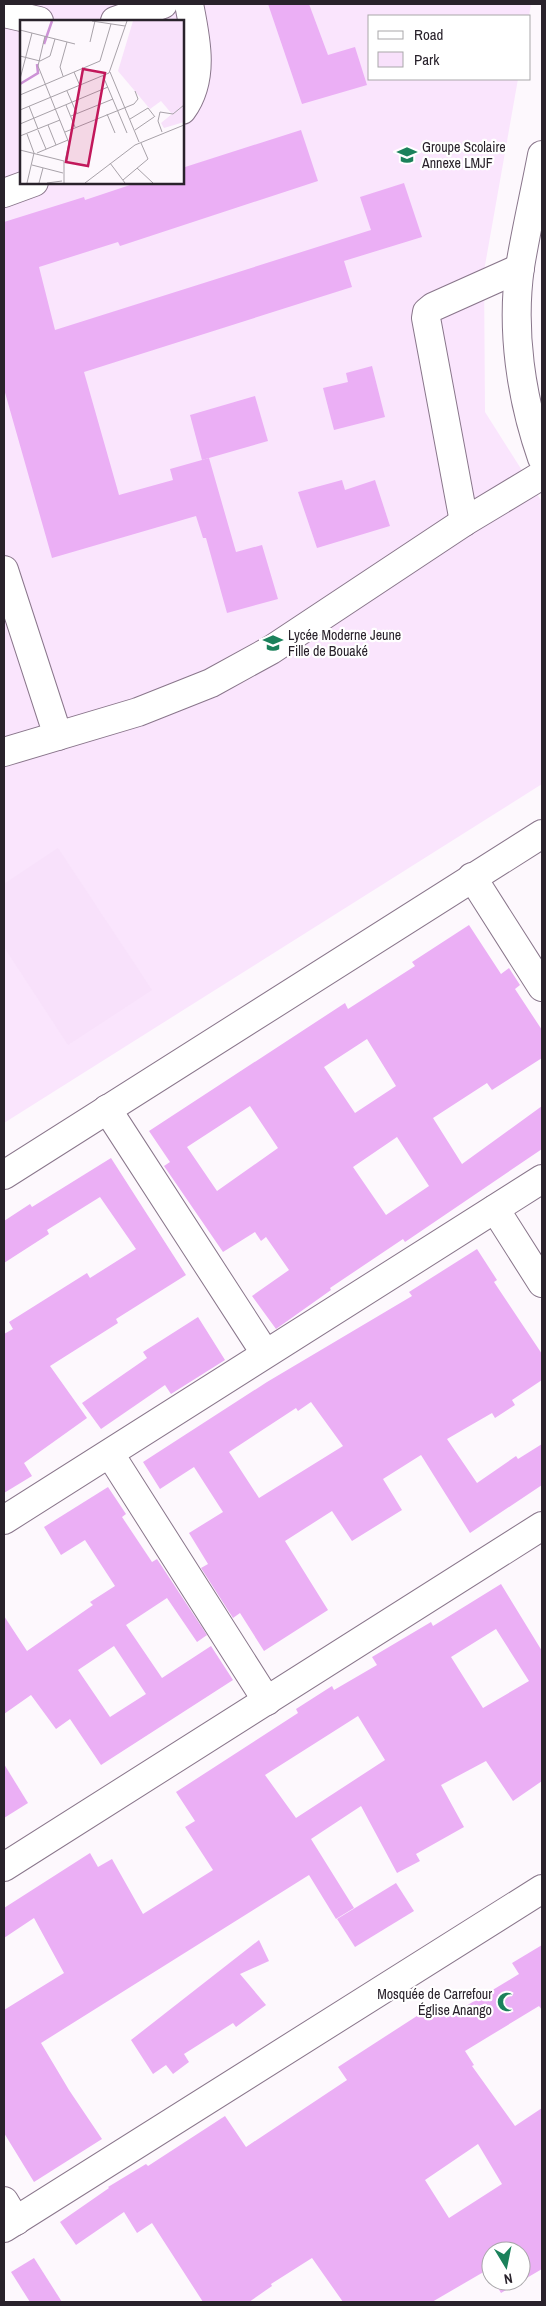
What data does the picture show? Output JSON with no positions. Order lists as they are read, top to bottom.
{
  "places": {
    "school or university": ["Groupe Scolaire Annexe LMJF", "Lycée Moderne Jeune Fille de Bouaké"],
    "mosque": ["Mosquée de Carrefour Église Anango"]
  },
  "legend": ["Road", "Park"],
  "north": "bottom"
}
